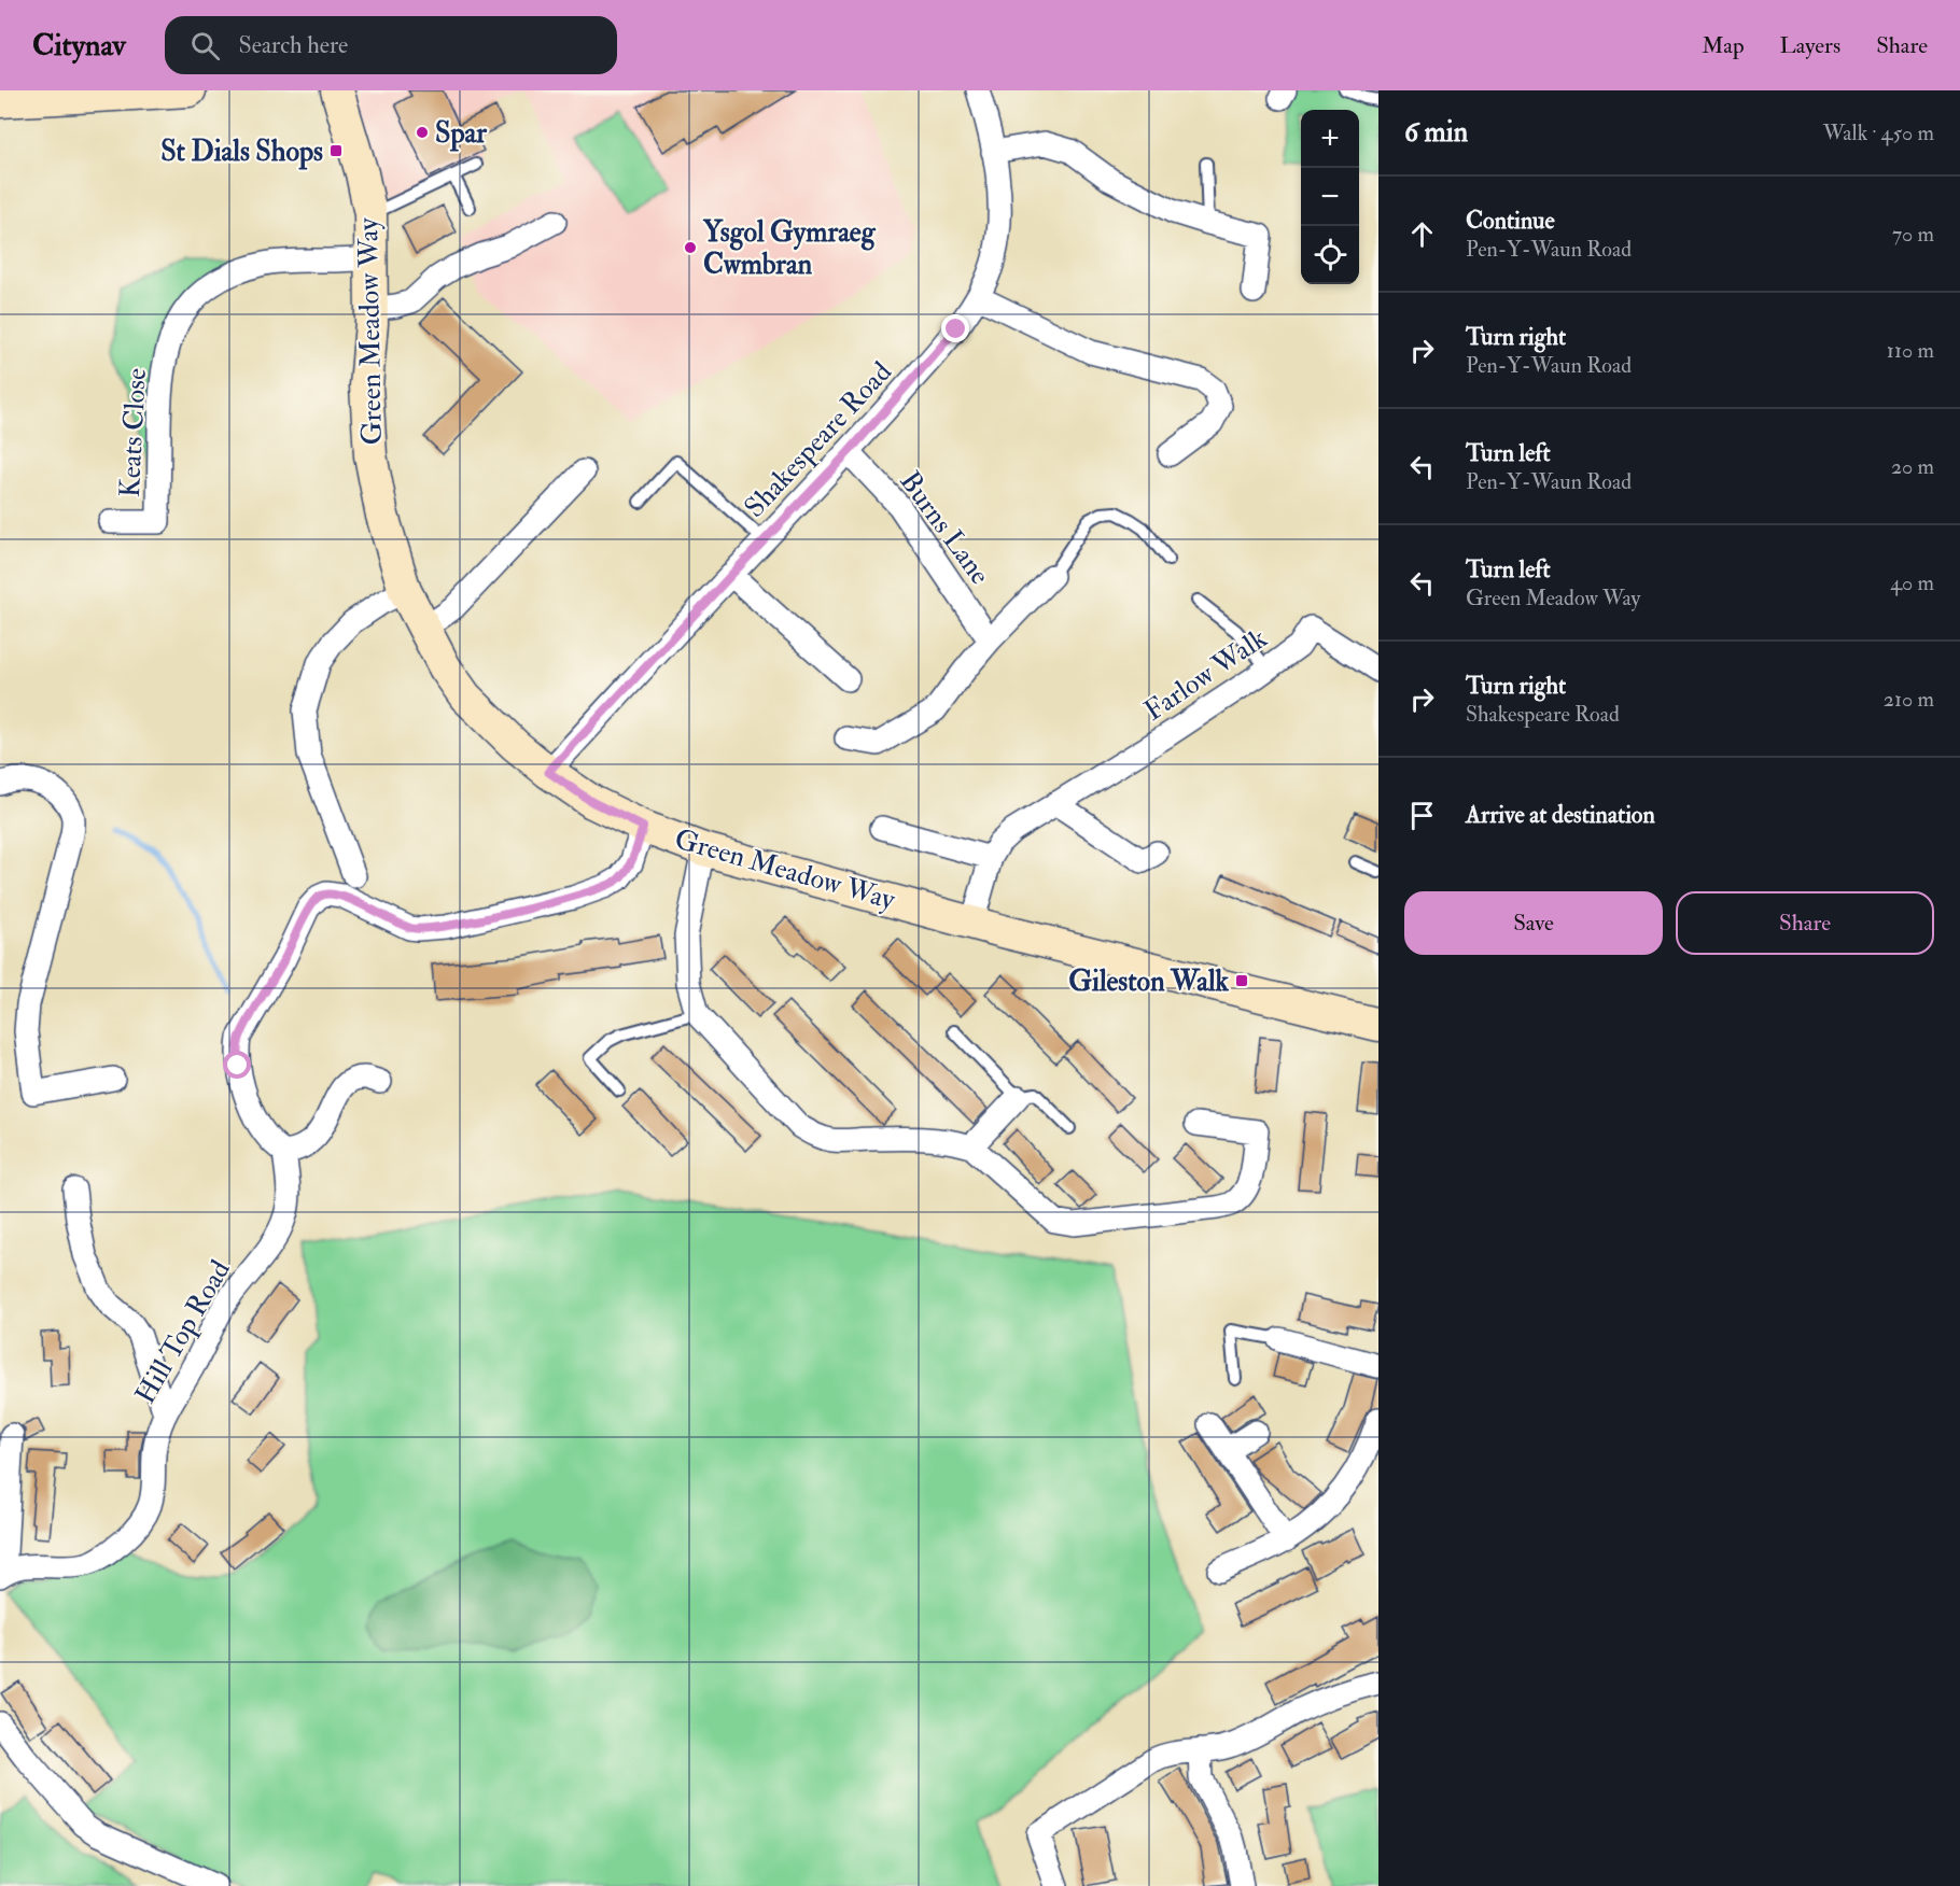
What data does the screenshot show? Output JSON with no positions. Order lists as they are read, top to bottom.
{
  "streets": {
    "street": [
      "Green Meadow Way",
      "Keats Close",
      "Shakespeare Road",
      "Burns Lane",
      "Farlow Walk",
      "Hill Top Road"
    ]
  },
  "crossings": [
    ["Green Meadow Way", "Keats Close"],
    ["Green Meadow Way", "Shakespeare Road"],
    ["Green Meadow Way", "Farlow Walk"],
    ["Shakespeare Road", "Burns Lane"]
  ],
  "places": {
    "other": ["Spar", "Ysgol Gymraeg Cwmbran"],
    "transit": ["St Dials Shops", "Gileston Walk"]
  },
  "page": {
    "header": "Citynav",
    "search": "Search here",
    "nav": ["Map", "Layers", "Share"],
    "heading": ["6 min", "Walk · 450 m"],
    "map_buttons": ["+", "−"],
    "list": [
      ["Continue", "Pen-Y-Waun Road", "70 m"],
      ["Turn right", "Pen-Y-Waun Road", "110 m"],
      ["Turn left", "Pen-Y-Waun Road", "20 m"],
      ["Turn left", "Green Meadow Way", "40 m"],
      ["Turn right", "Shakespeare Road", "210 m"],
      "Arrive at destination"
    ],
    "buttons": ["Save", "Share"]
  }
}
